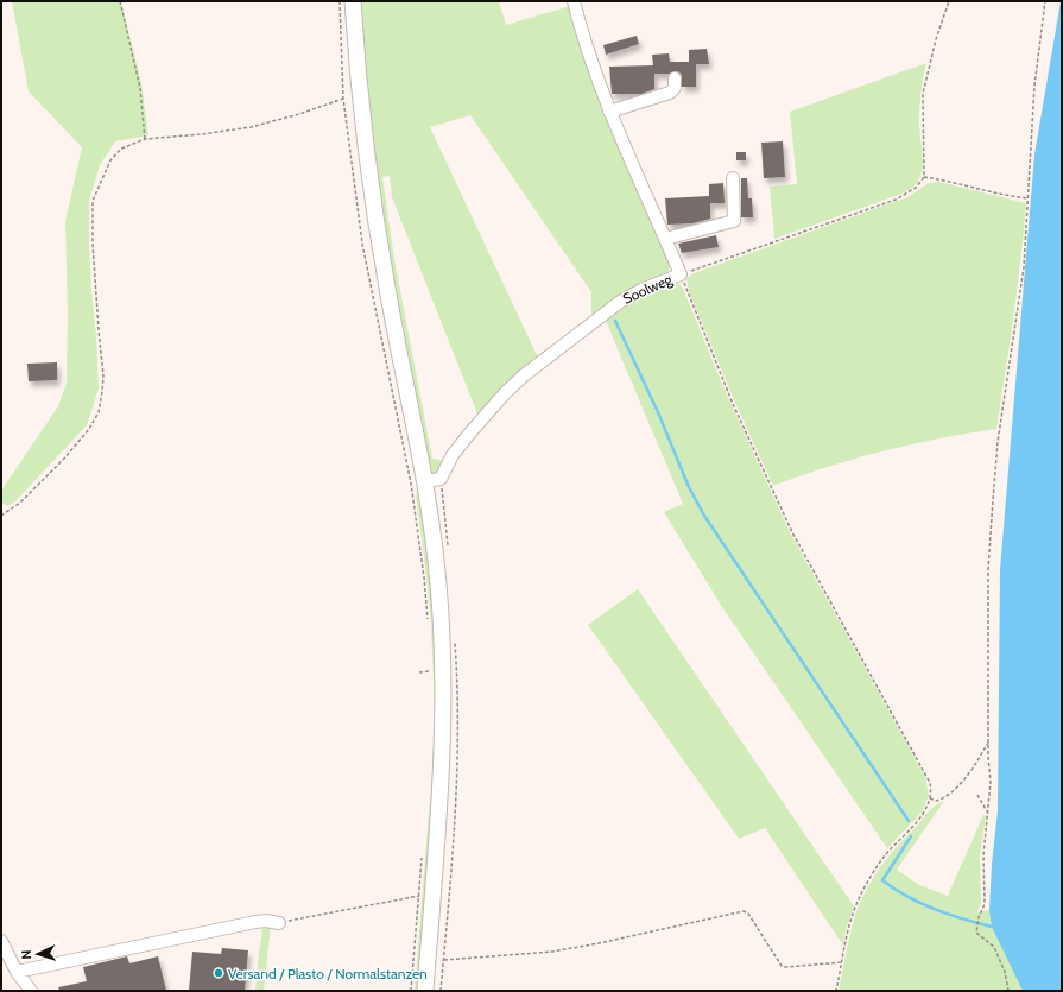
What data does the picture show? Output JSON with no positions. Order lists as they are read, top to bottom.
{
  "streets": {
    "street": ["Soolweg"]
  },
  "places": ["Versand / Plasto / Normalstanzen"],
  "north": "left"
}
